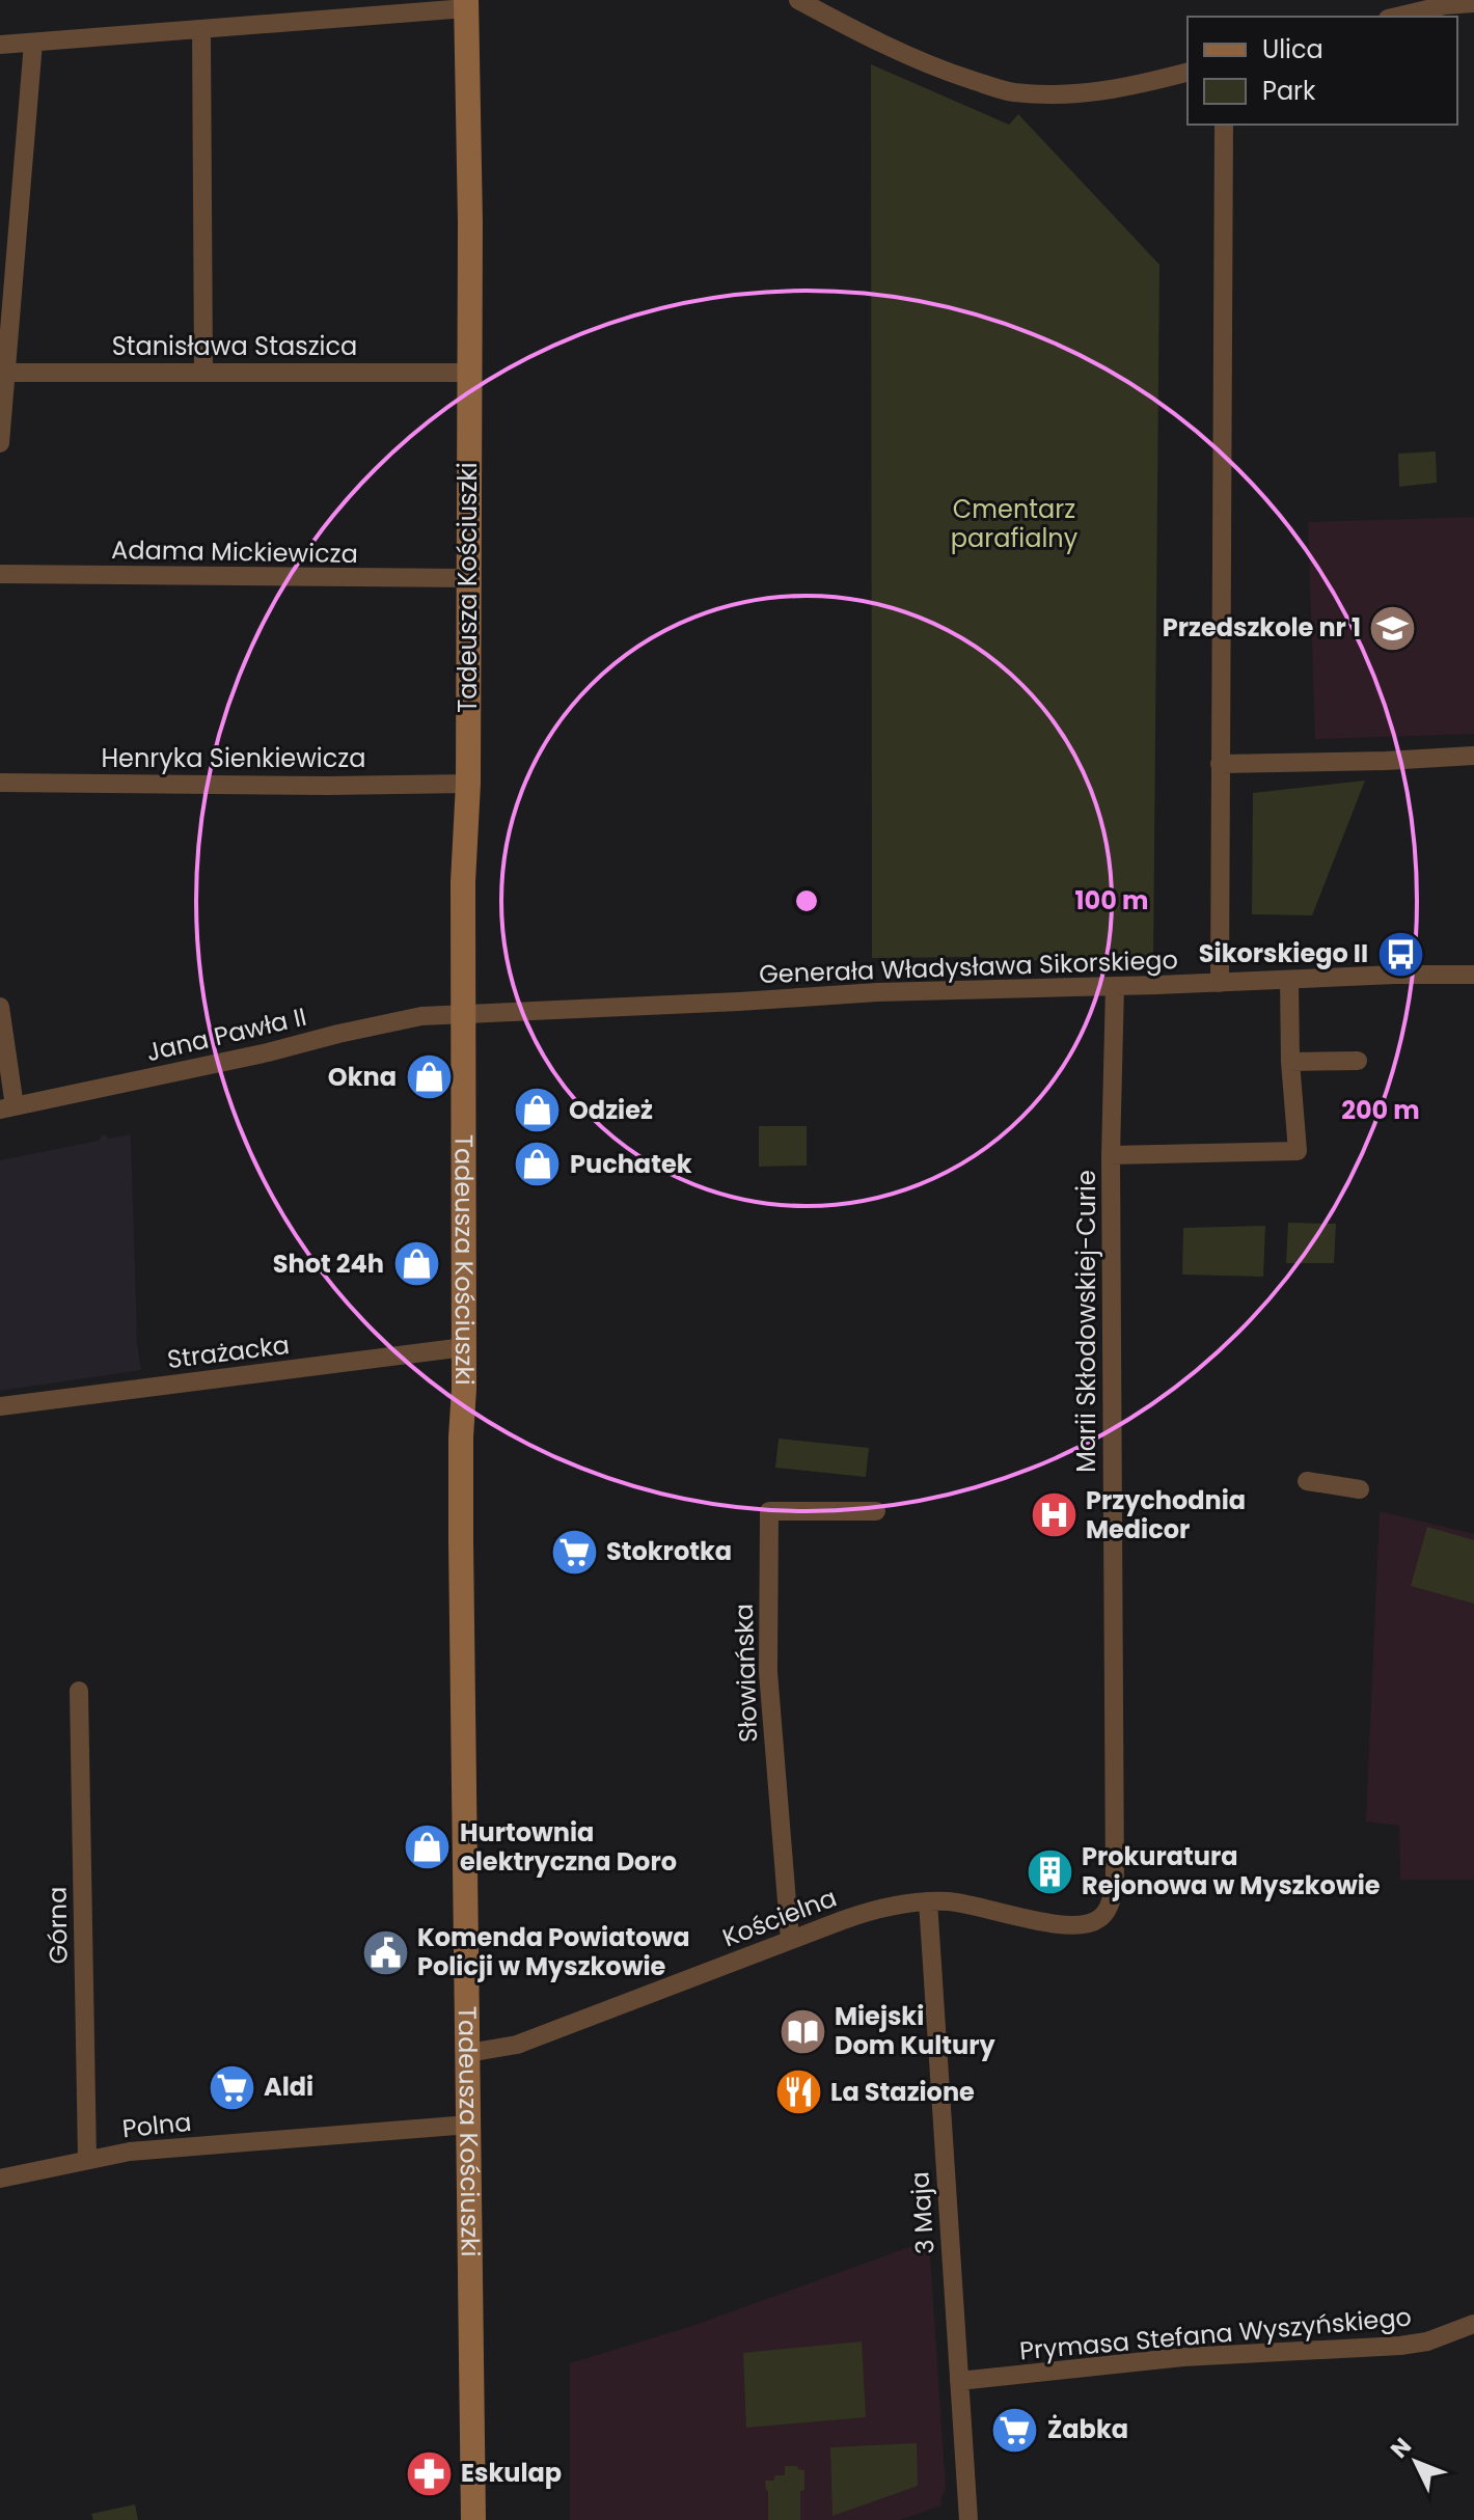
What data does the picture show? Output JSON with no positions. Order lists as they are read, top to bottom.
{
  "streets": {
    "main road": ["Tadeusza Kościuszki"],
    "street": [
      "Stanisława Staszica",
      "Adama Mickiewicza",
      "Henryka Sienkiewicza",
      "Generała Władysława Sikorskiego",
      "Jana Pawła II",
      "Marii Skłodowskiej-Curie",
      "Strażacka",
      "Słowiańska",
      "Kościelna",
      "Górna",
      "Polna",
      "3 Maja",
      "Prymasa Stefana Wyszyńskiego"
    ]
  },
  "crossings": [
    ["Stanisława Staszica", "Tadeusza Kościuszki"],
    ["Adama Mickiewicza", "Tadeusza Kościuszki"],
    ["Tadeusza Kościuszki", "Henryka Sienkiewicza"],
    ["Tadeusza Kościuszki", "Generała Władysława Sikorskiego"],
    ["Tadeusza Kościuszki", "Jana Pawła II"],
    ["Tadeusza Kościuszki", "Strażacka"],
    ["Tadeusza Kościuszki", "Kościelna"],
    ["Tadeusza Kościuszki", "Polna"],
    ["Generała Władysława Sikorskiego", "Jana Pawła II"],
    ["Generała Władysława Sikorskiego", "Marii Skłodowskiej-Curie"],
    ["Marii Skłodowskiej-Curie", "Kościelna"],
    ["Słowiańska", "Kościelna"],
    ["Kościelna", "3 Maja"],
    ["Górna", "Polna"],
    ["3 Maja", "Prymasa Stefana Wyszyńskiego"]
  ],
  "parks": ["Cmentarz parafialny"],
  "places": {
    "school or university": ["Przedszkole nr 1"],
    "bus stop": ["Sikorskiego II"],
    "shop": [
      "Okna",
      "Odzież",
      "Puchatek",
      "Shot 24h",
      "Hurtownia elektryczna Doro"
    ],
    "hospital": ["Przychodnia Medicor"],
    "supermarket": ["Stokrotka", "Aldi", "Żabka"],
    "building": ["Prokuratura Rejonowa w Myszkowie"],
    "public building": ["Komenda Powiatowa Policji w Myszkowie"],
    "library": ["Miejski Dom Kultury"],
    "restaurant": ["La Stazione"],
    "pharmacy": ["Eskulap"]
  },
  "legend": ["Ulica", "Park"],
  "north": "top left",
  "rings": ["100 m", "200 m"]
}
